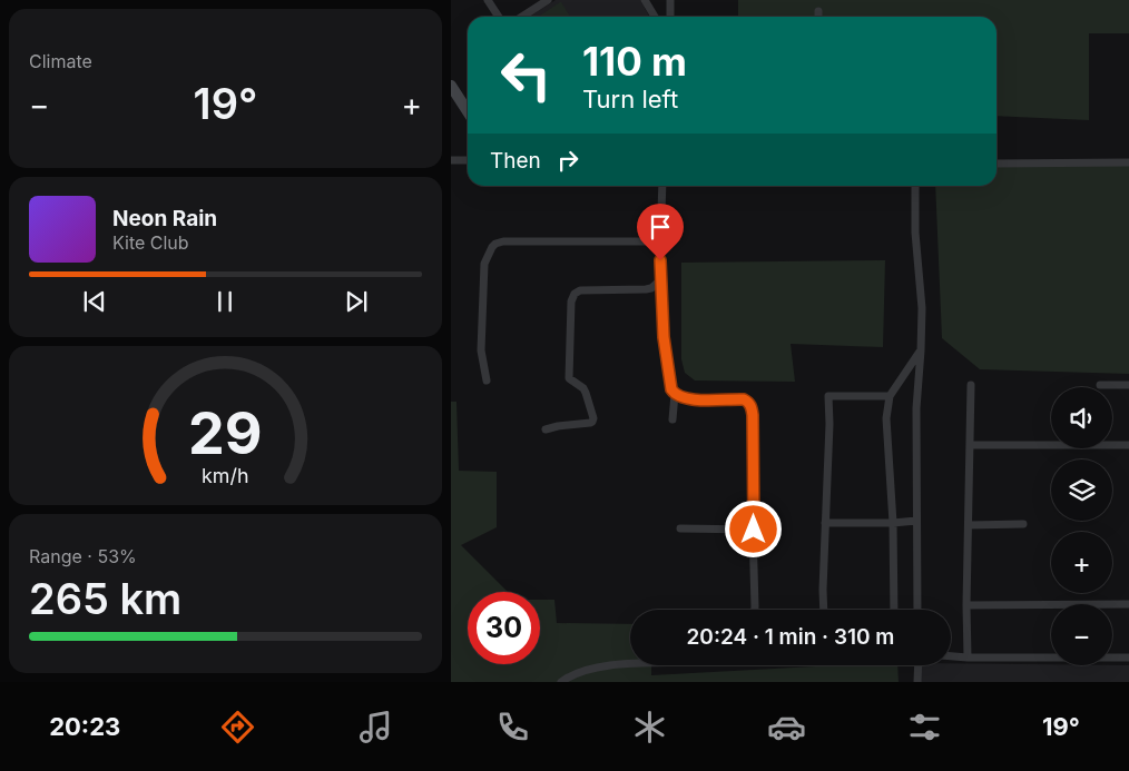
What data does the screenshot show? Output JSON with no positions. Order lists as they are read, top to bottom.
{
  "page": {
    "tile": [
      "Climate",
      ["Range · 53%", "265 km"]
    ],
    "turn": ["110 m", "Turn left"],
    "heat": ["−", "19°", "+"],
    "then": "Then",
    "song": ["Neon Rain", "Kite Club"],
    "map_buttons": ["+", "−"],
    "limit": "30",
    "trip": "20:24 · 1 min · 310 m",
    "tabs": ["20:23", "19°"],
    "gauge": ["29", "km/h"]
  }
}
